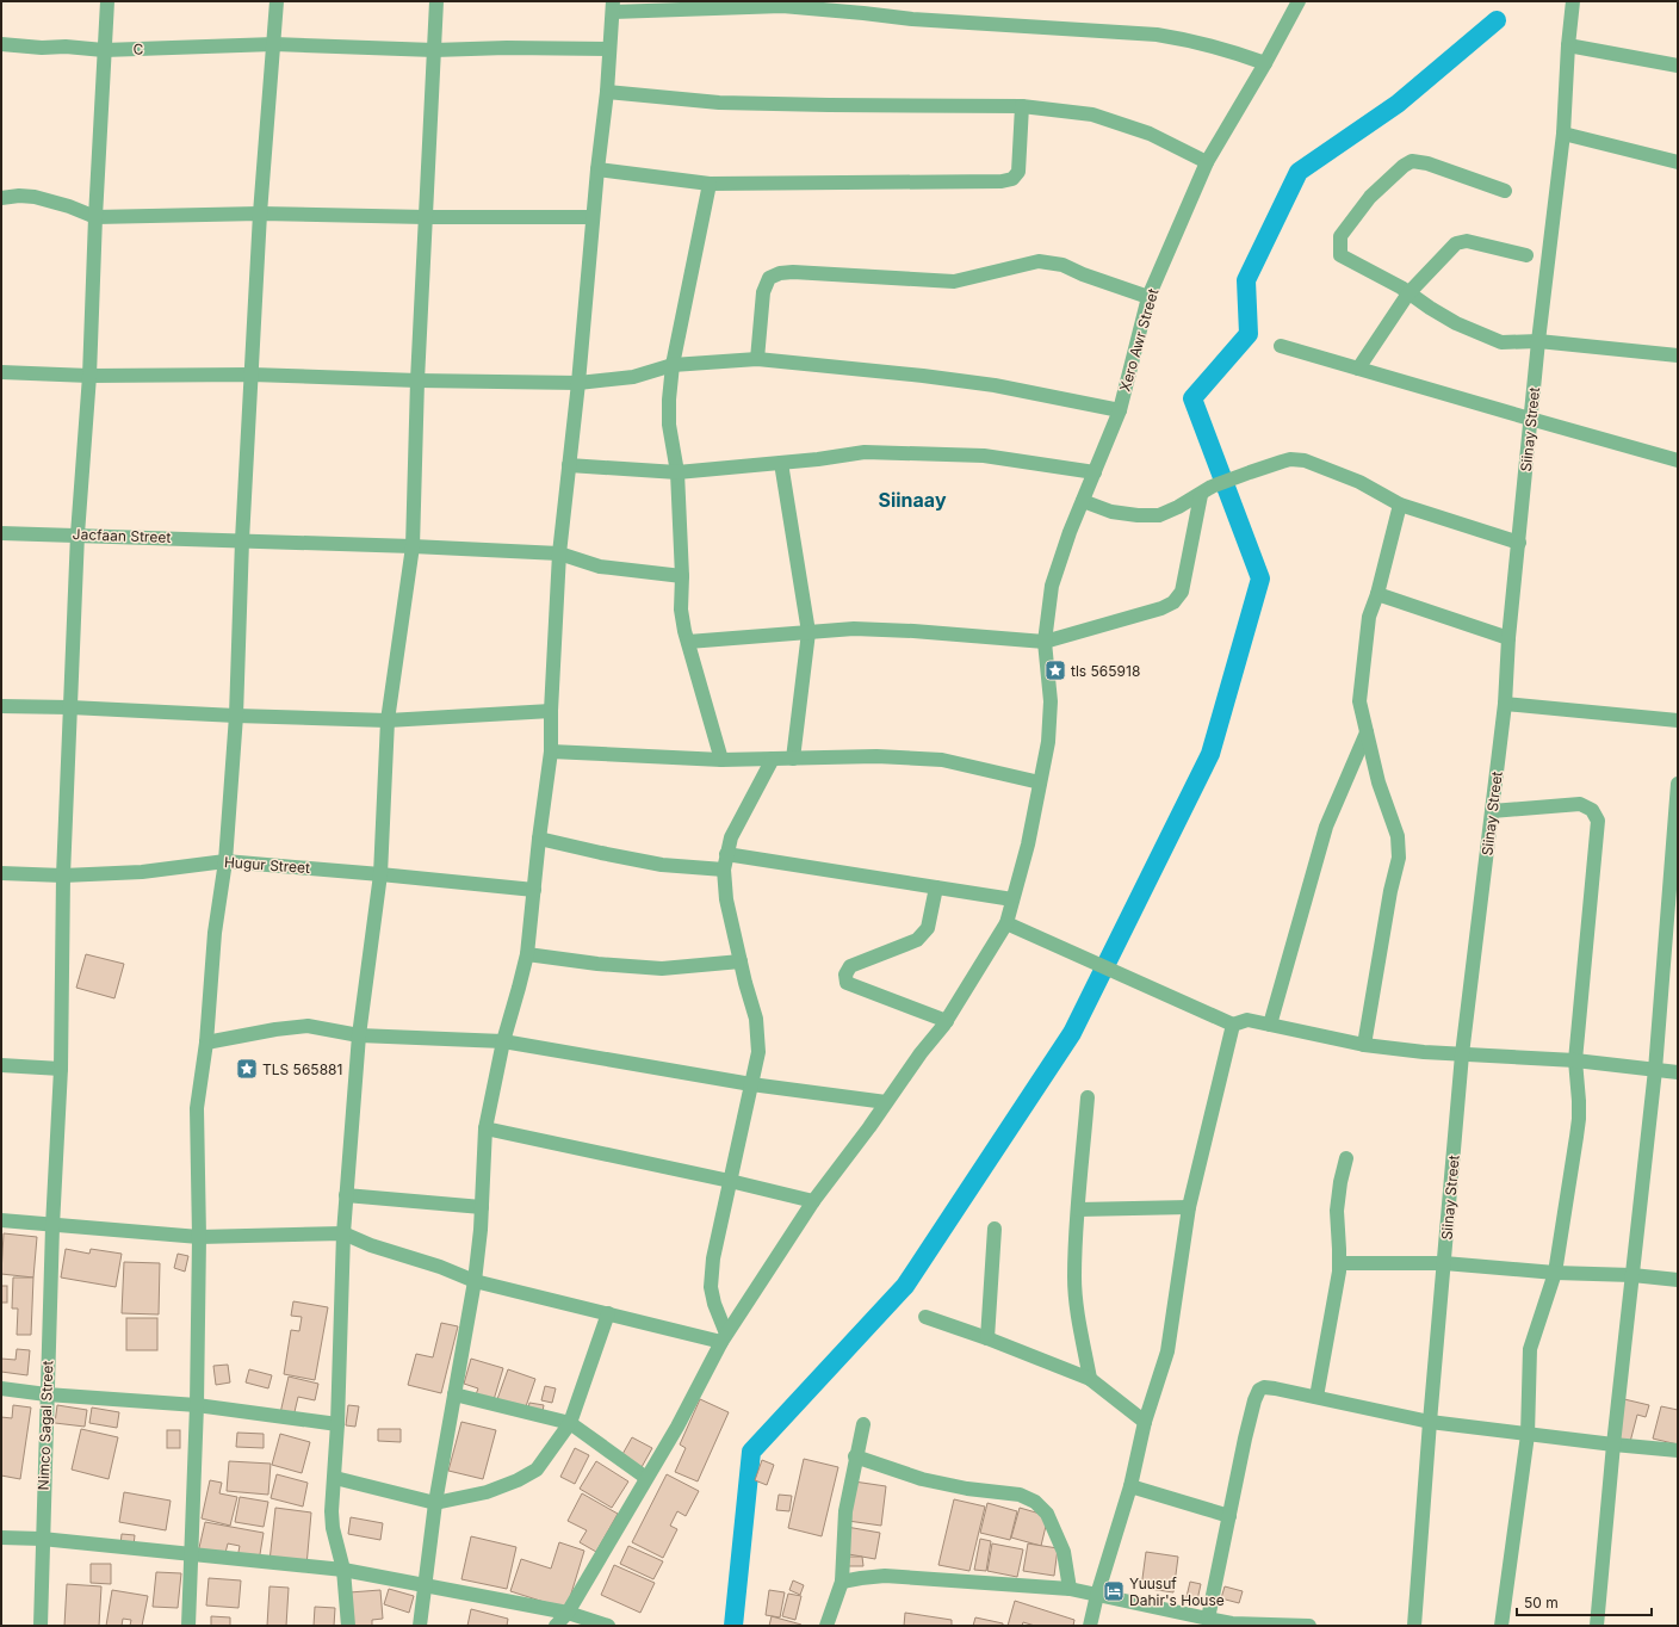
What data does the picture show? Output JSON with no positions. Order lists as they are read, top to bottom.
{
  "streets": {
    "street": [
      "C",
      "Xero Awr Street",
      "Siinay Street",
      "Jacfaan Street",
      "Hugur Street",
      "Nimco Sagal Street"
    ]
  },
  "crossings": [
    ["C", "Nimco Sagal Street"],
    ["Jacfaan Street", "Nimco Sagal Street"],
    ["Hugur Street", "Nimco Sagal Street"]
  ],
  "districts": ["Siinaay"],
  "places": {
    "place": ["tls 565918", "TLS 565881"],
    "hotel": ["Yuusuf Dahir's House"]
  },
  "scale_bar": "50 m"
}
